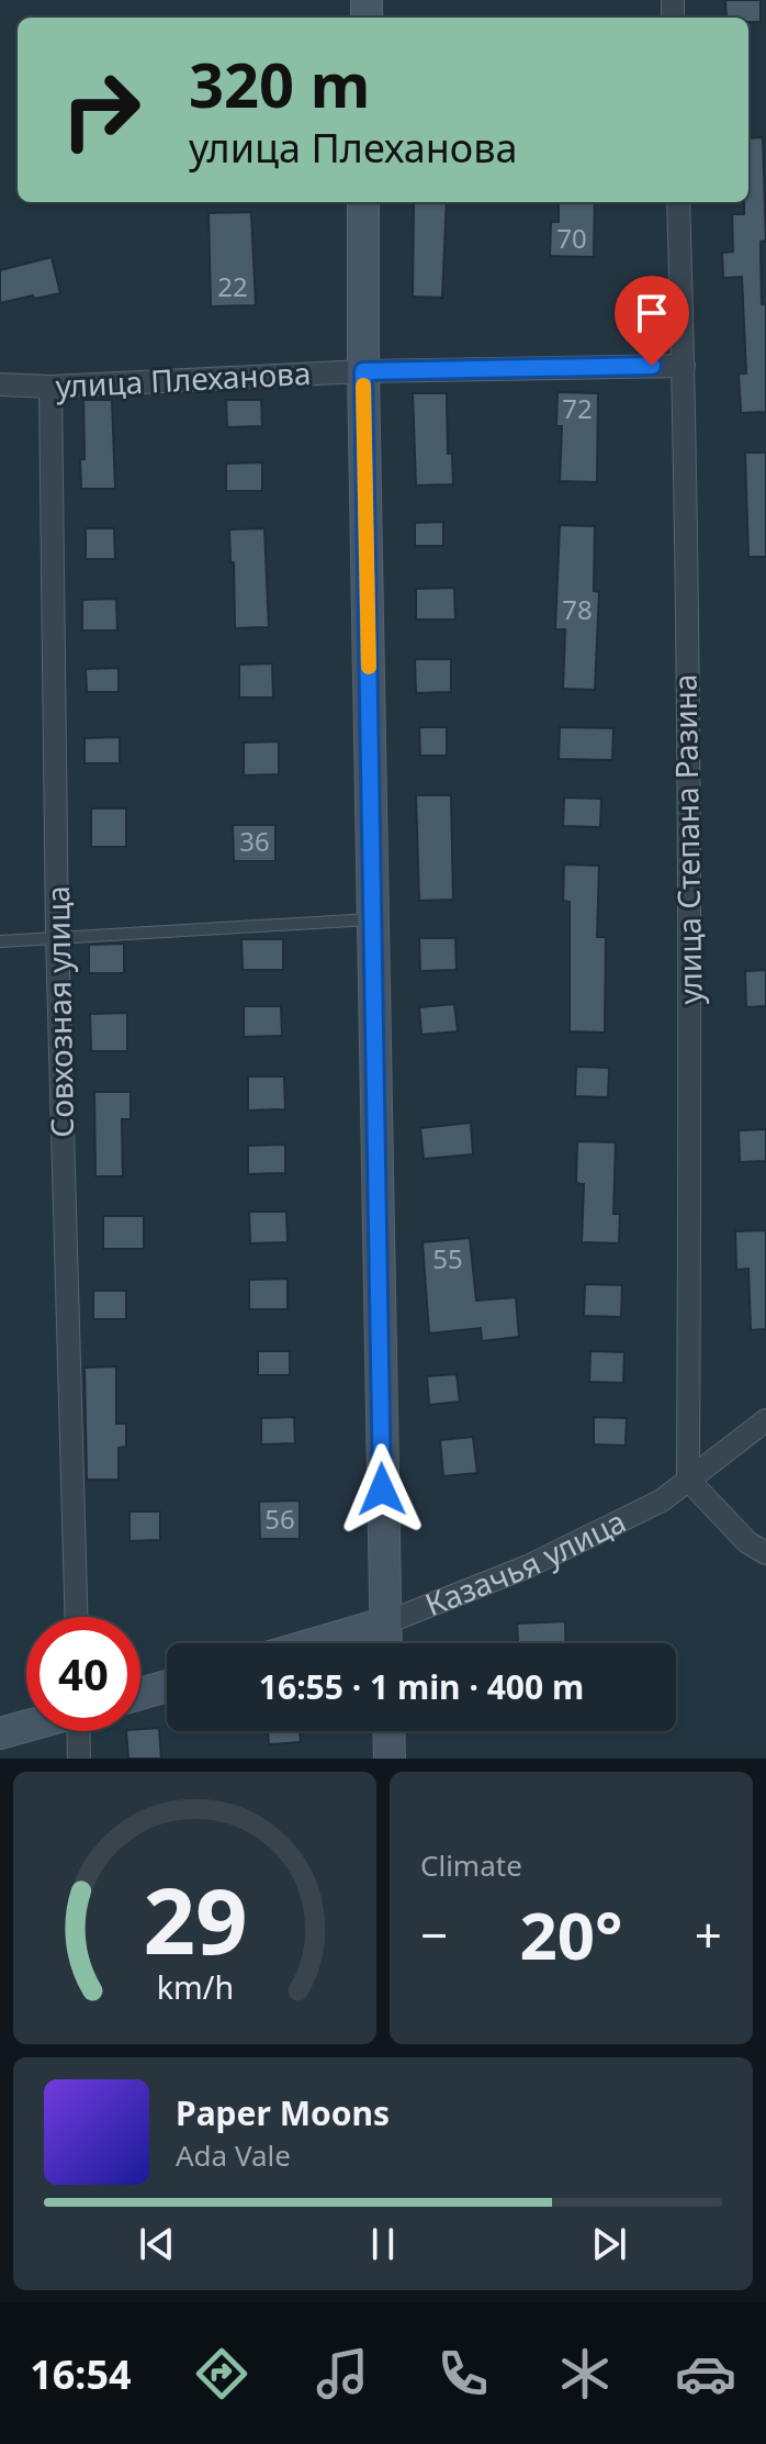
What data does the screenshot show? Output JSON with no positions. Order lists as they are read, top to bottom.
{
  "streets": {
    "street": [
      "улица Плеханова",
      "улица Степана Разина",
      "Совхозная улица",
      "Казачья улица"
    ]
  },
  "crossings": [
    ["улица Плеханова", "улица Степана Разина"],
    ["улица Плеханова", "Совхозная улица"],
    ["улица Степана Разина", "Казачья улица"]
  ],
  "house_numbers": [
    "70",
    "22",
    "72",
    "78",
    "36",
    "55",
    "56"
  ],
  "page": {
    "turn": ["320 m", "улица Плеханова"],
    "limit": "40",
    "trip": "16:55 · 1 min · 400 m",
    "tile": "Climate",
    "heat": ["−", "20°", "+"],
    "song": ["Paper Moons", "Ada Vale"],
    "tabs": "16:54",
    "gauge": ["29", "km/h"]
  }
}
